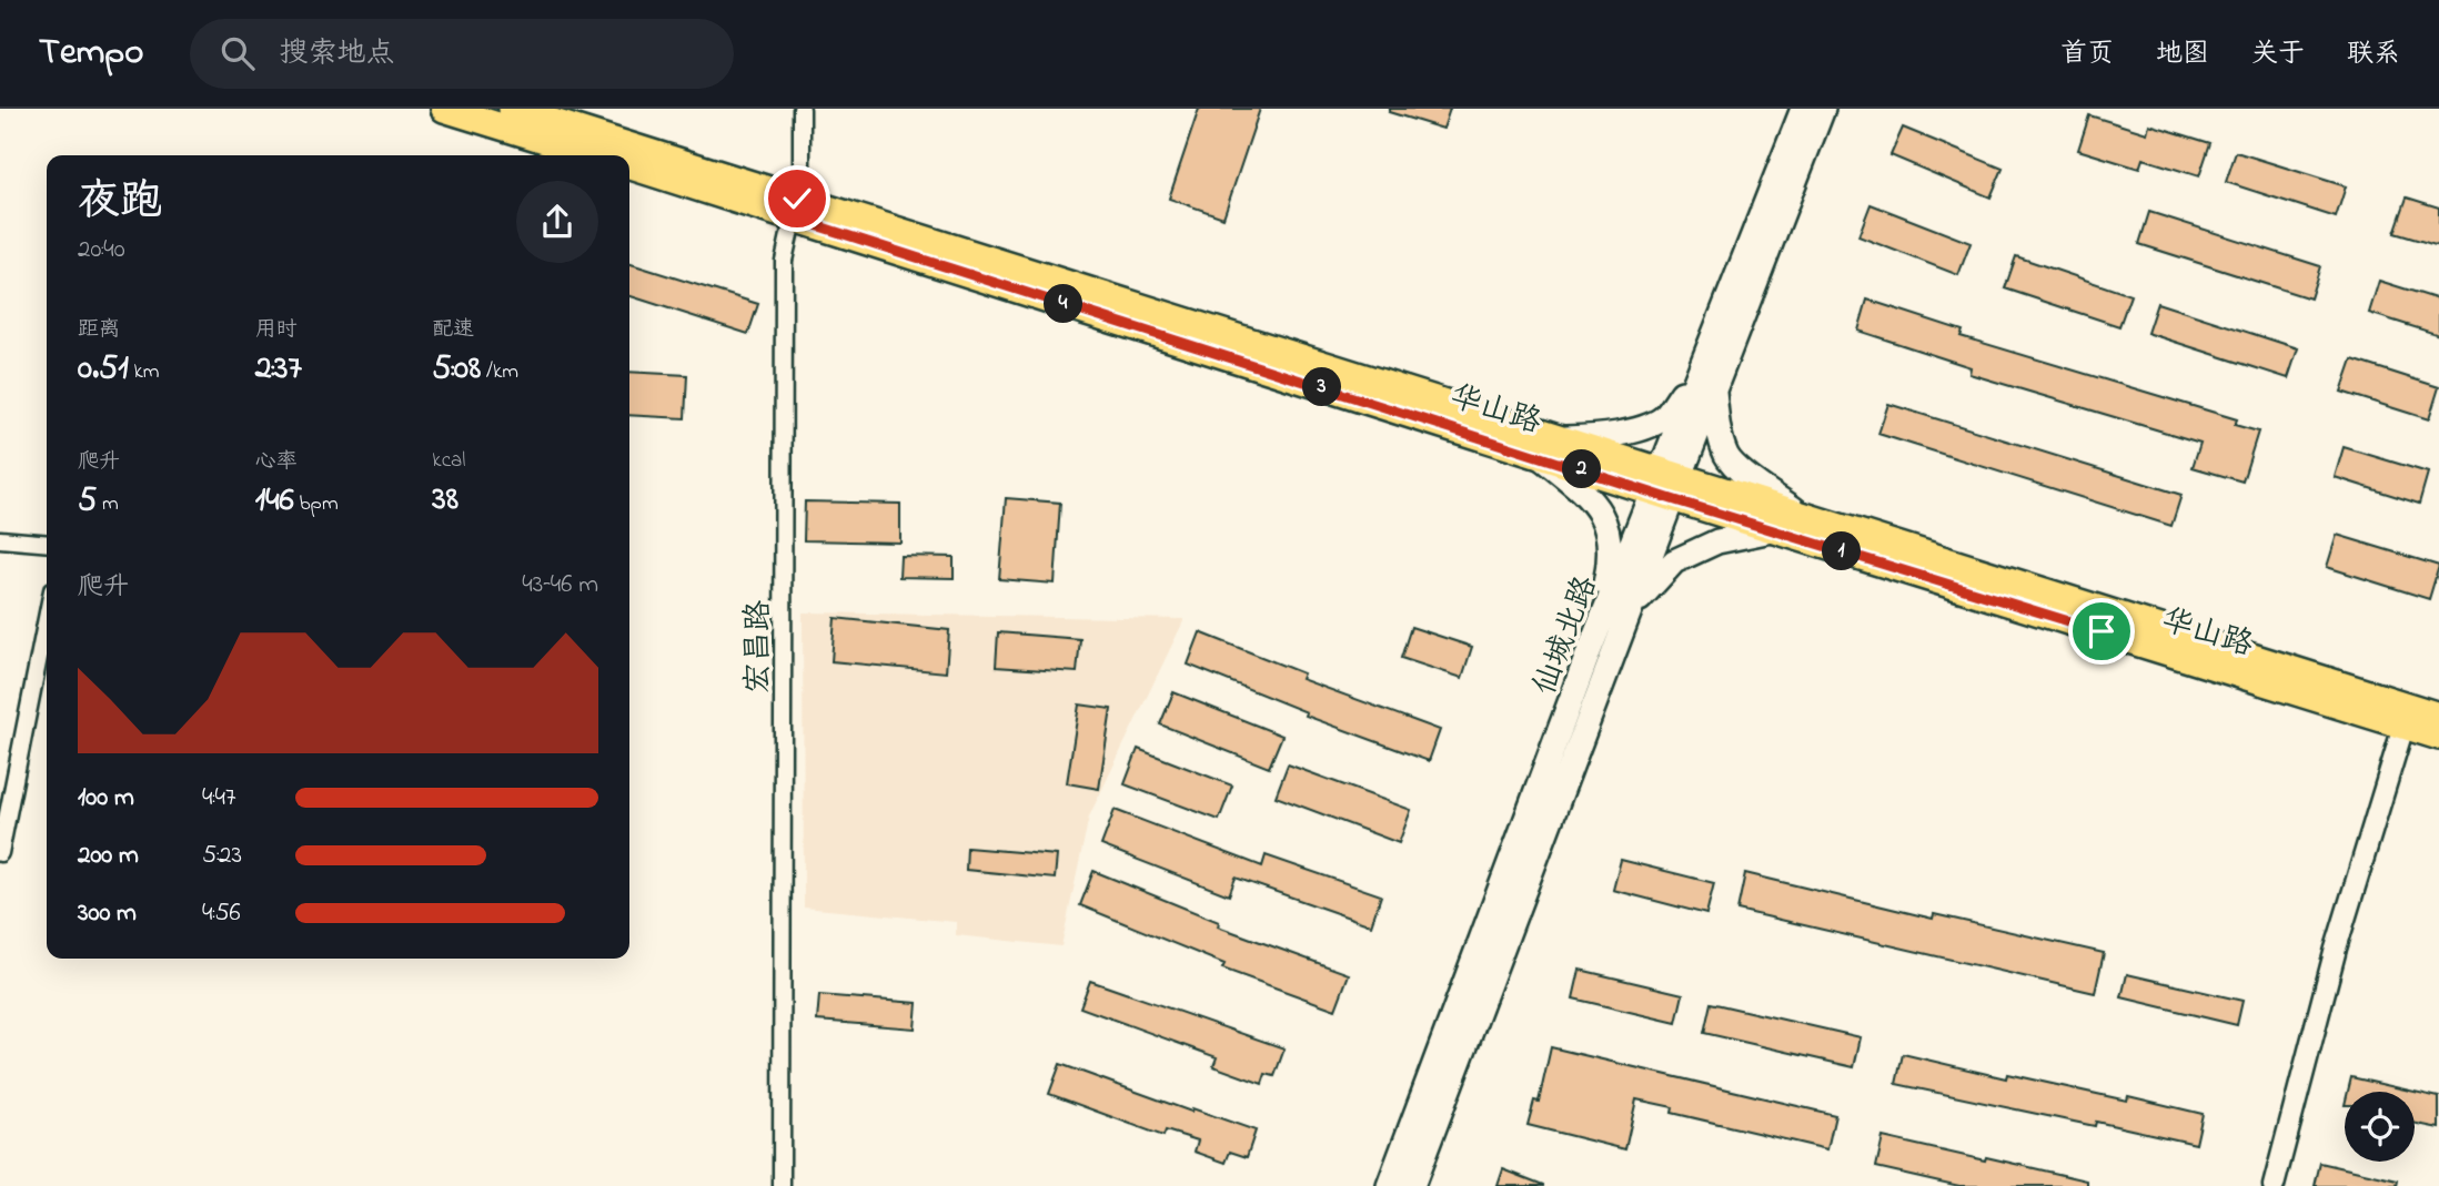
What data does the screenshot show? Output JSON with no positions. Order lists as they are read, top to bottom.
{
  "streets": {
    "main road": ["华山路", "仙城北路"],
    "street": ["宏昌路"]
  },
  "crossings": [
    ["华山路", "仙城北路"],
    ["华山路", "宏昌路"]
  ],
  "page": {
    "header": "Tempo",
    "search": "搜索地点",
    "nav": [
      "首页",
      "地图",
      "关于",
      "联系"
    ],
    "heading": ["夜跑", "20:40"],
    "pins": [
      "4",
      "3",
      "2",
      "1"
    ],
    "stats": [
      ["距离", "0.51 km"],
      ["用时", "2:37"],
      ["配速", "5:08 /km"],
      ["爬升", "5 m"],
      ["心率", "146 bpm"],
      ["kcal", "38"]
    ],
    "chart": ["爬升", "43–46 m"],
    "list": [
      {
        "name": "100 m",
        "note": "4:47"
      },
      {
        "name": "200 m",
        "note": "5:23"
      },
      {
        "name": "300 m",
        "note": "4:56"
      }
    ]
  }
}
